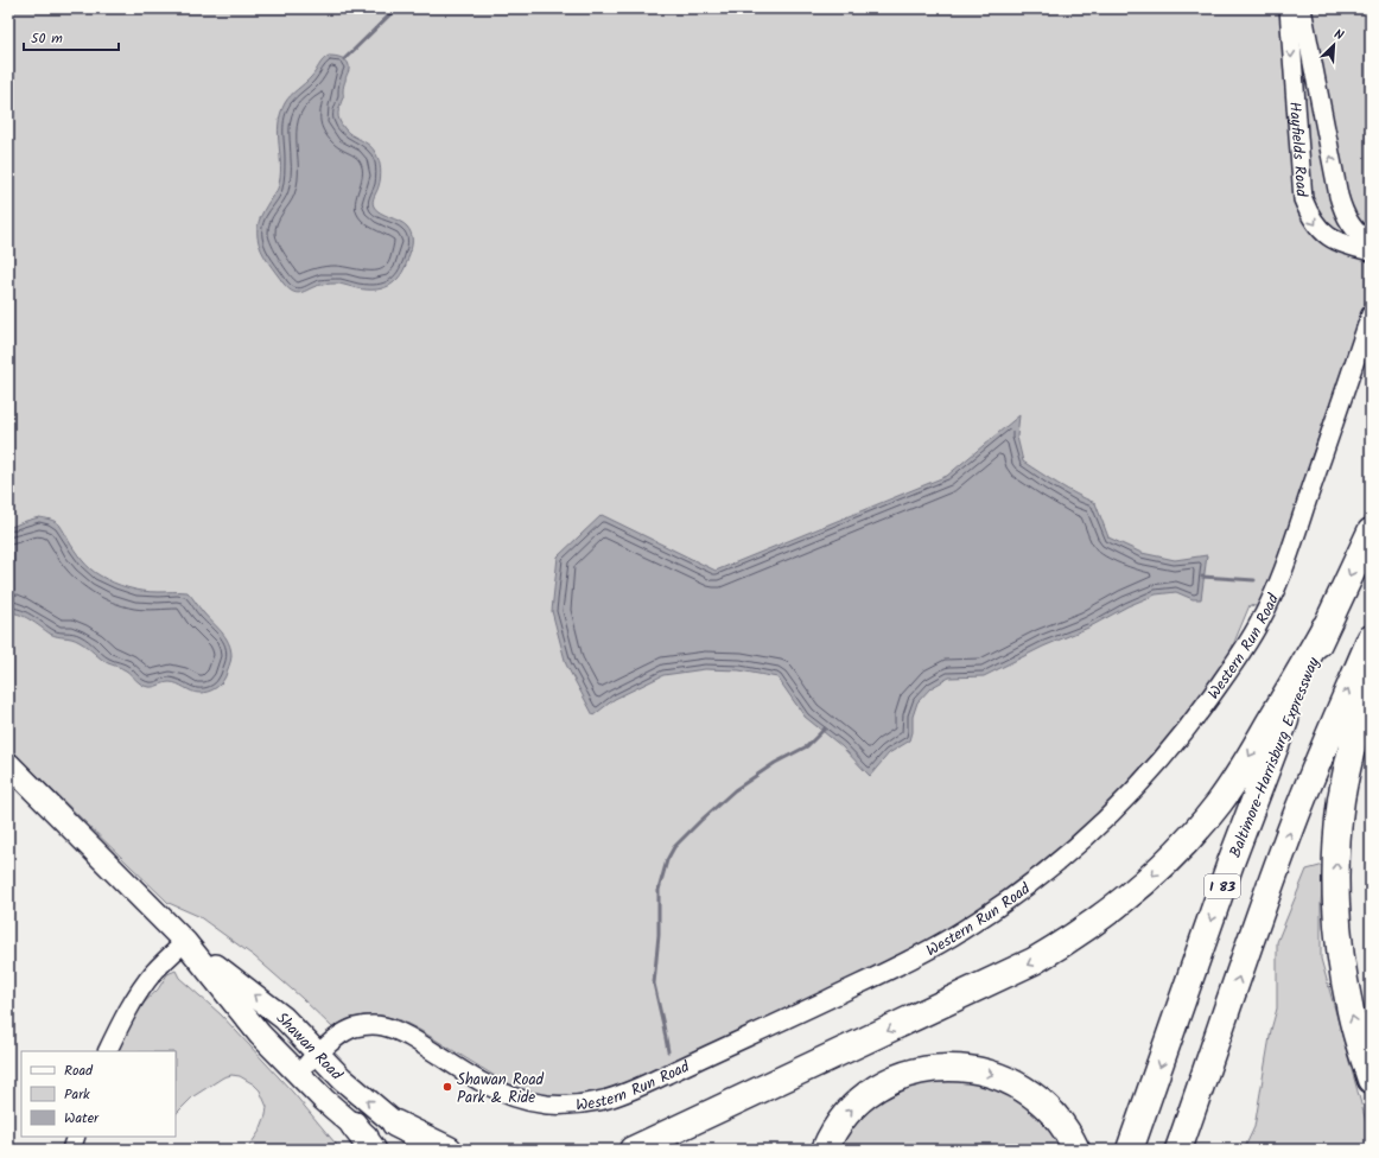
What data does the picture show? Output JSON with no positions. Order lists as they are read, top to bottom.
{
  "streets": {
    "highway": ["Baltimore-Harrisburg Expressway", "I 83"],
    "main road": ["Shawan Road"],
    "street": ["Hayfields Road", "Western Run Road"]
  },
  "crossings": [
    ["Western Run Road", "Shawan Road"]
  ],
  "places": ["Shawan Road Park & Ride"],
  "legend": ["Road", "Park", "Water"],
  "scale_bar": "50 m",
  "north": "top right"
}
